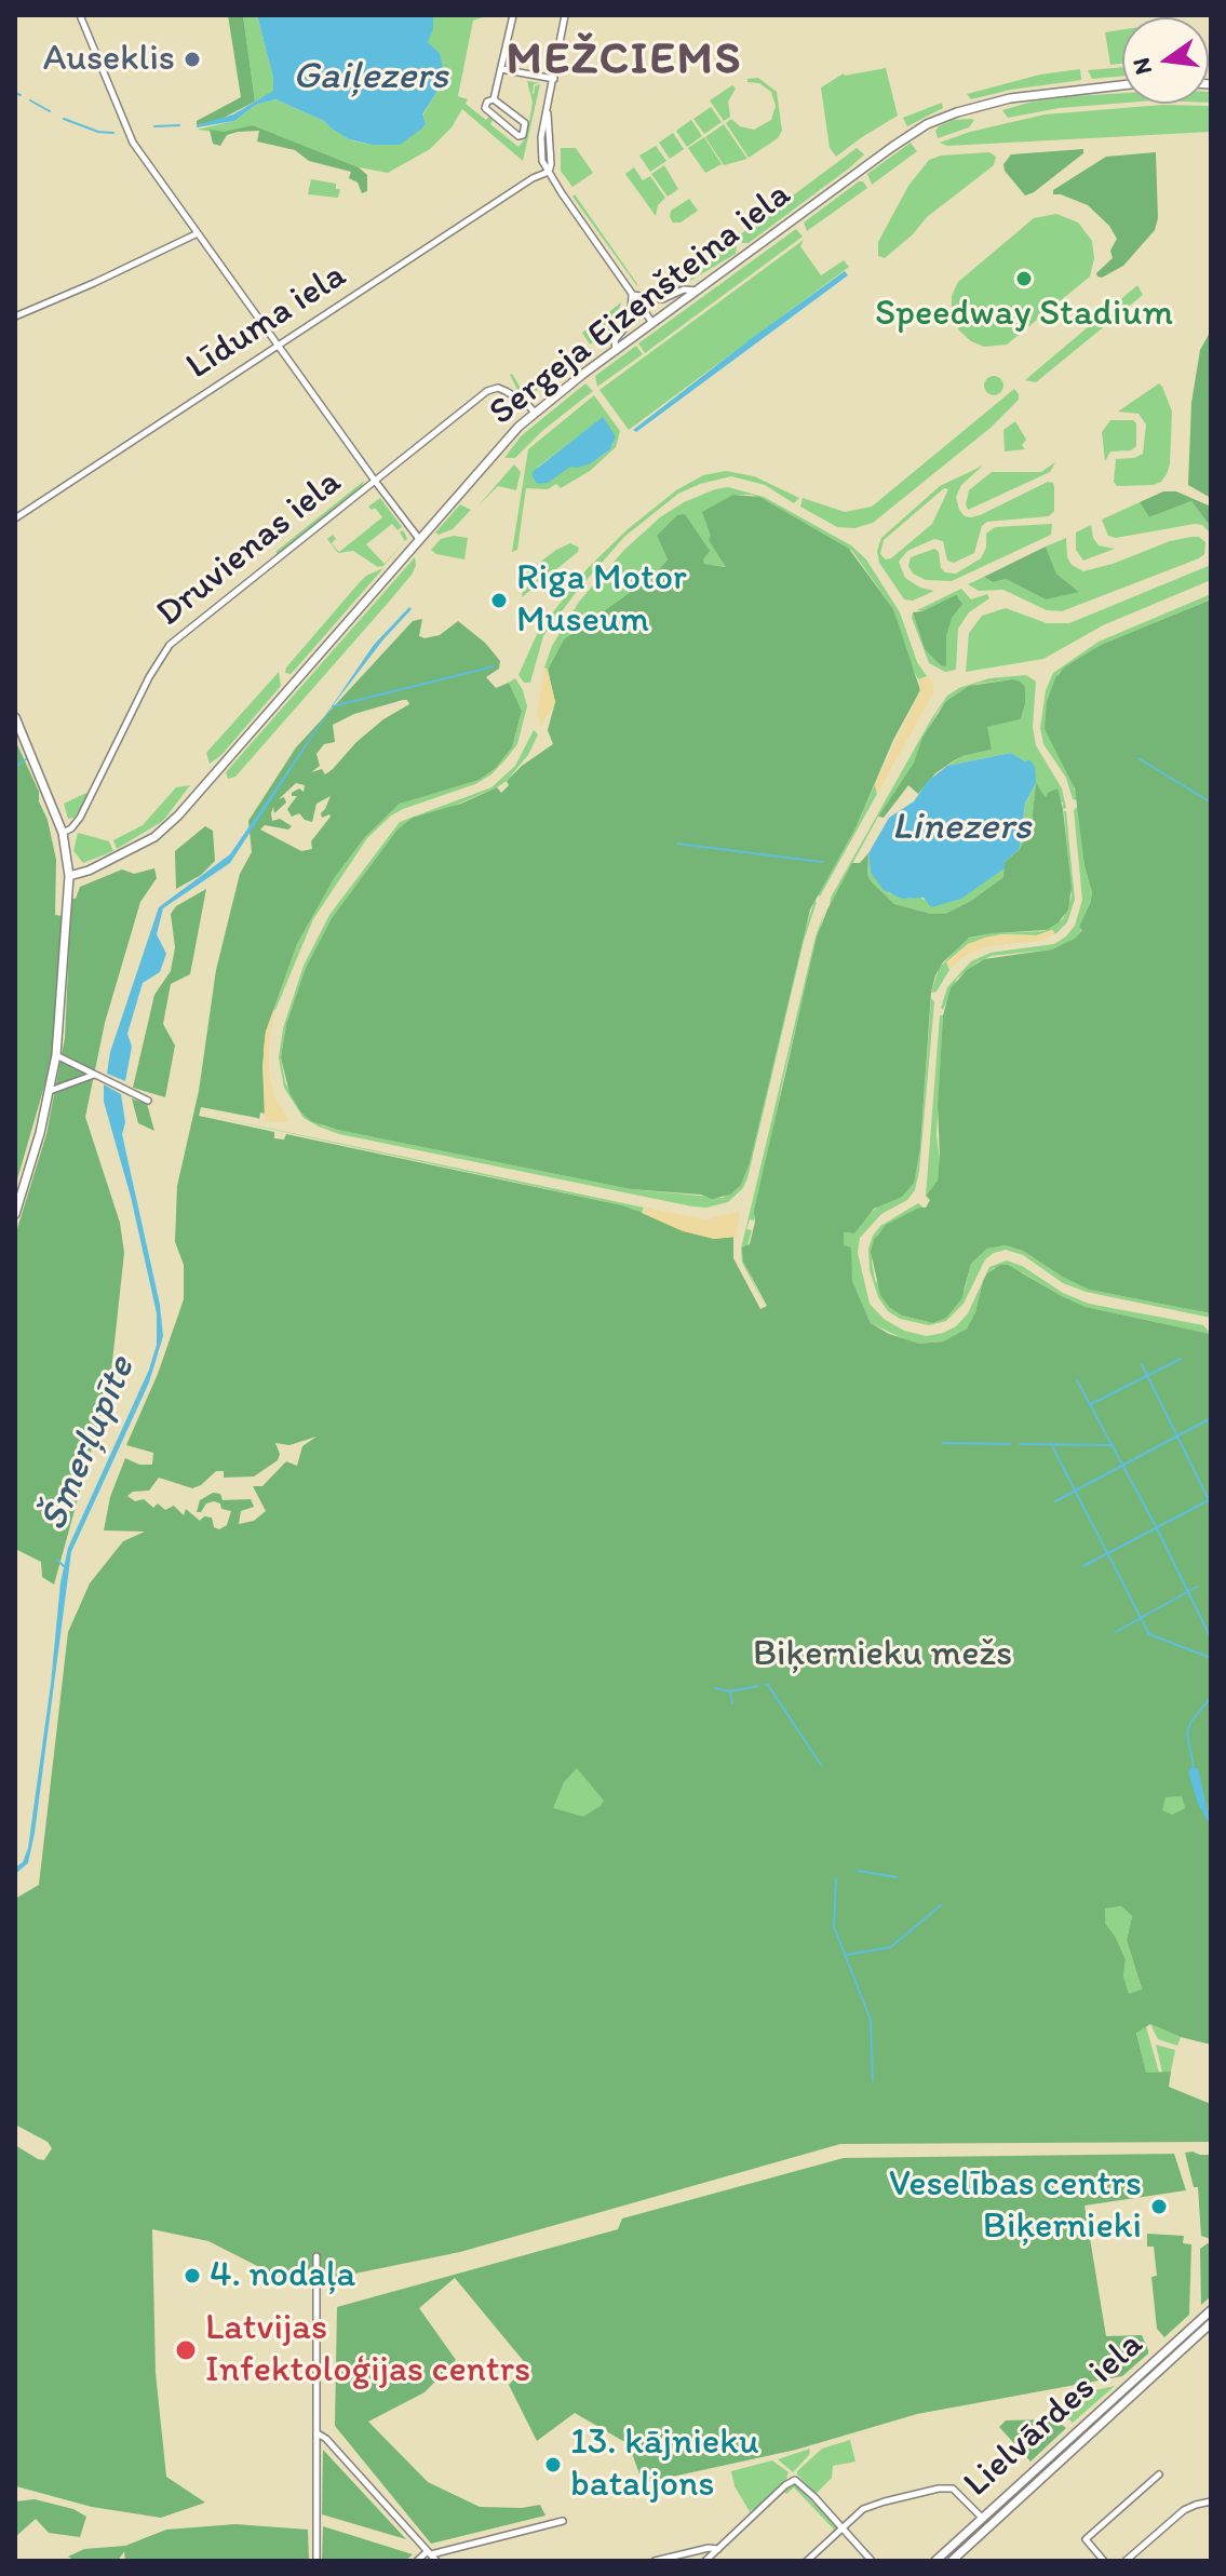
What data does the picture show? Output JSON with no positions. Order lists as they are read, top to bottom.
{
  "streets": {
    "street": [
      "Sergeja Eizenšteina iela",
      "Līduma iela",
      "Druvienas iela",
      "Lielvārdes iela"
    ]
  },
  "crossings": [
    ["Sergeja Eizenšteina iela", "Druvienas iela"]
  ],
  "districts": ["MEŽCIEMS"],
  "water": ["Gaiļezers", "Linezers", "Šmerļupīte"],
  "parks": ["Biķernieku mežs"],
  "places": [
    "Auseklis",
    "Speedway Stadium",
    "Riga Motor Museum",
    "Veselības centrs Biķernieki",
    "4. nodaļa",
    "Latvijas Infektoloģijas centrs",
    "13. kājnieku bataljons"
  ],
  "north": "left"
}
